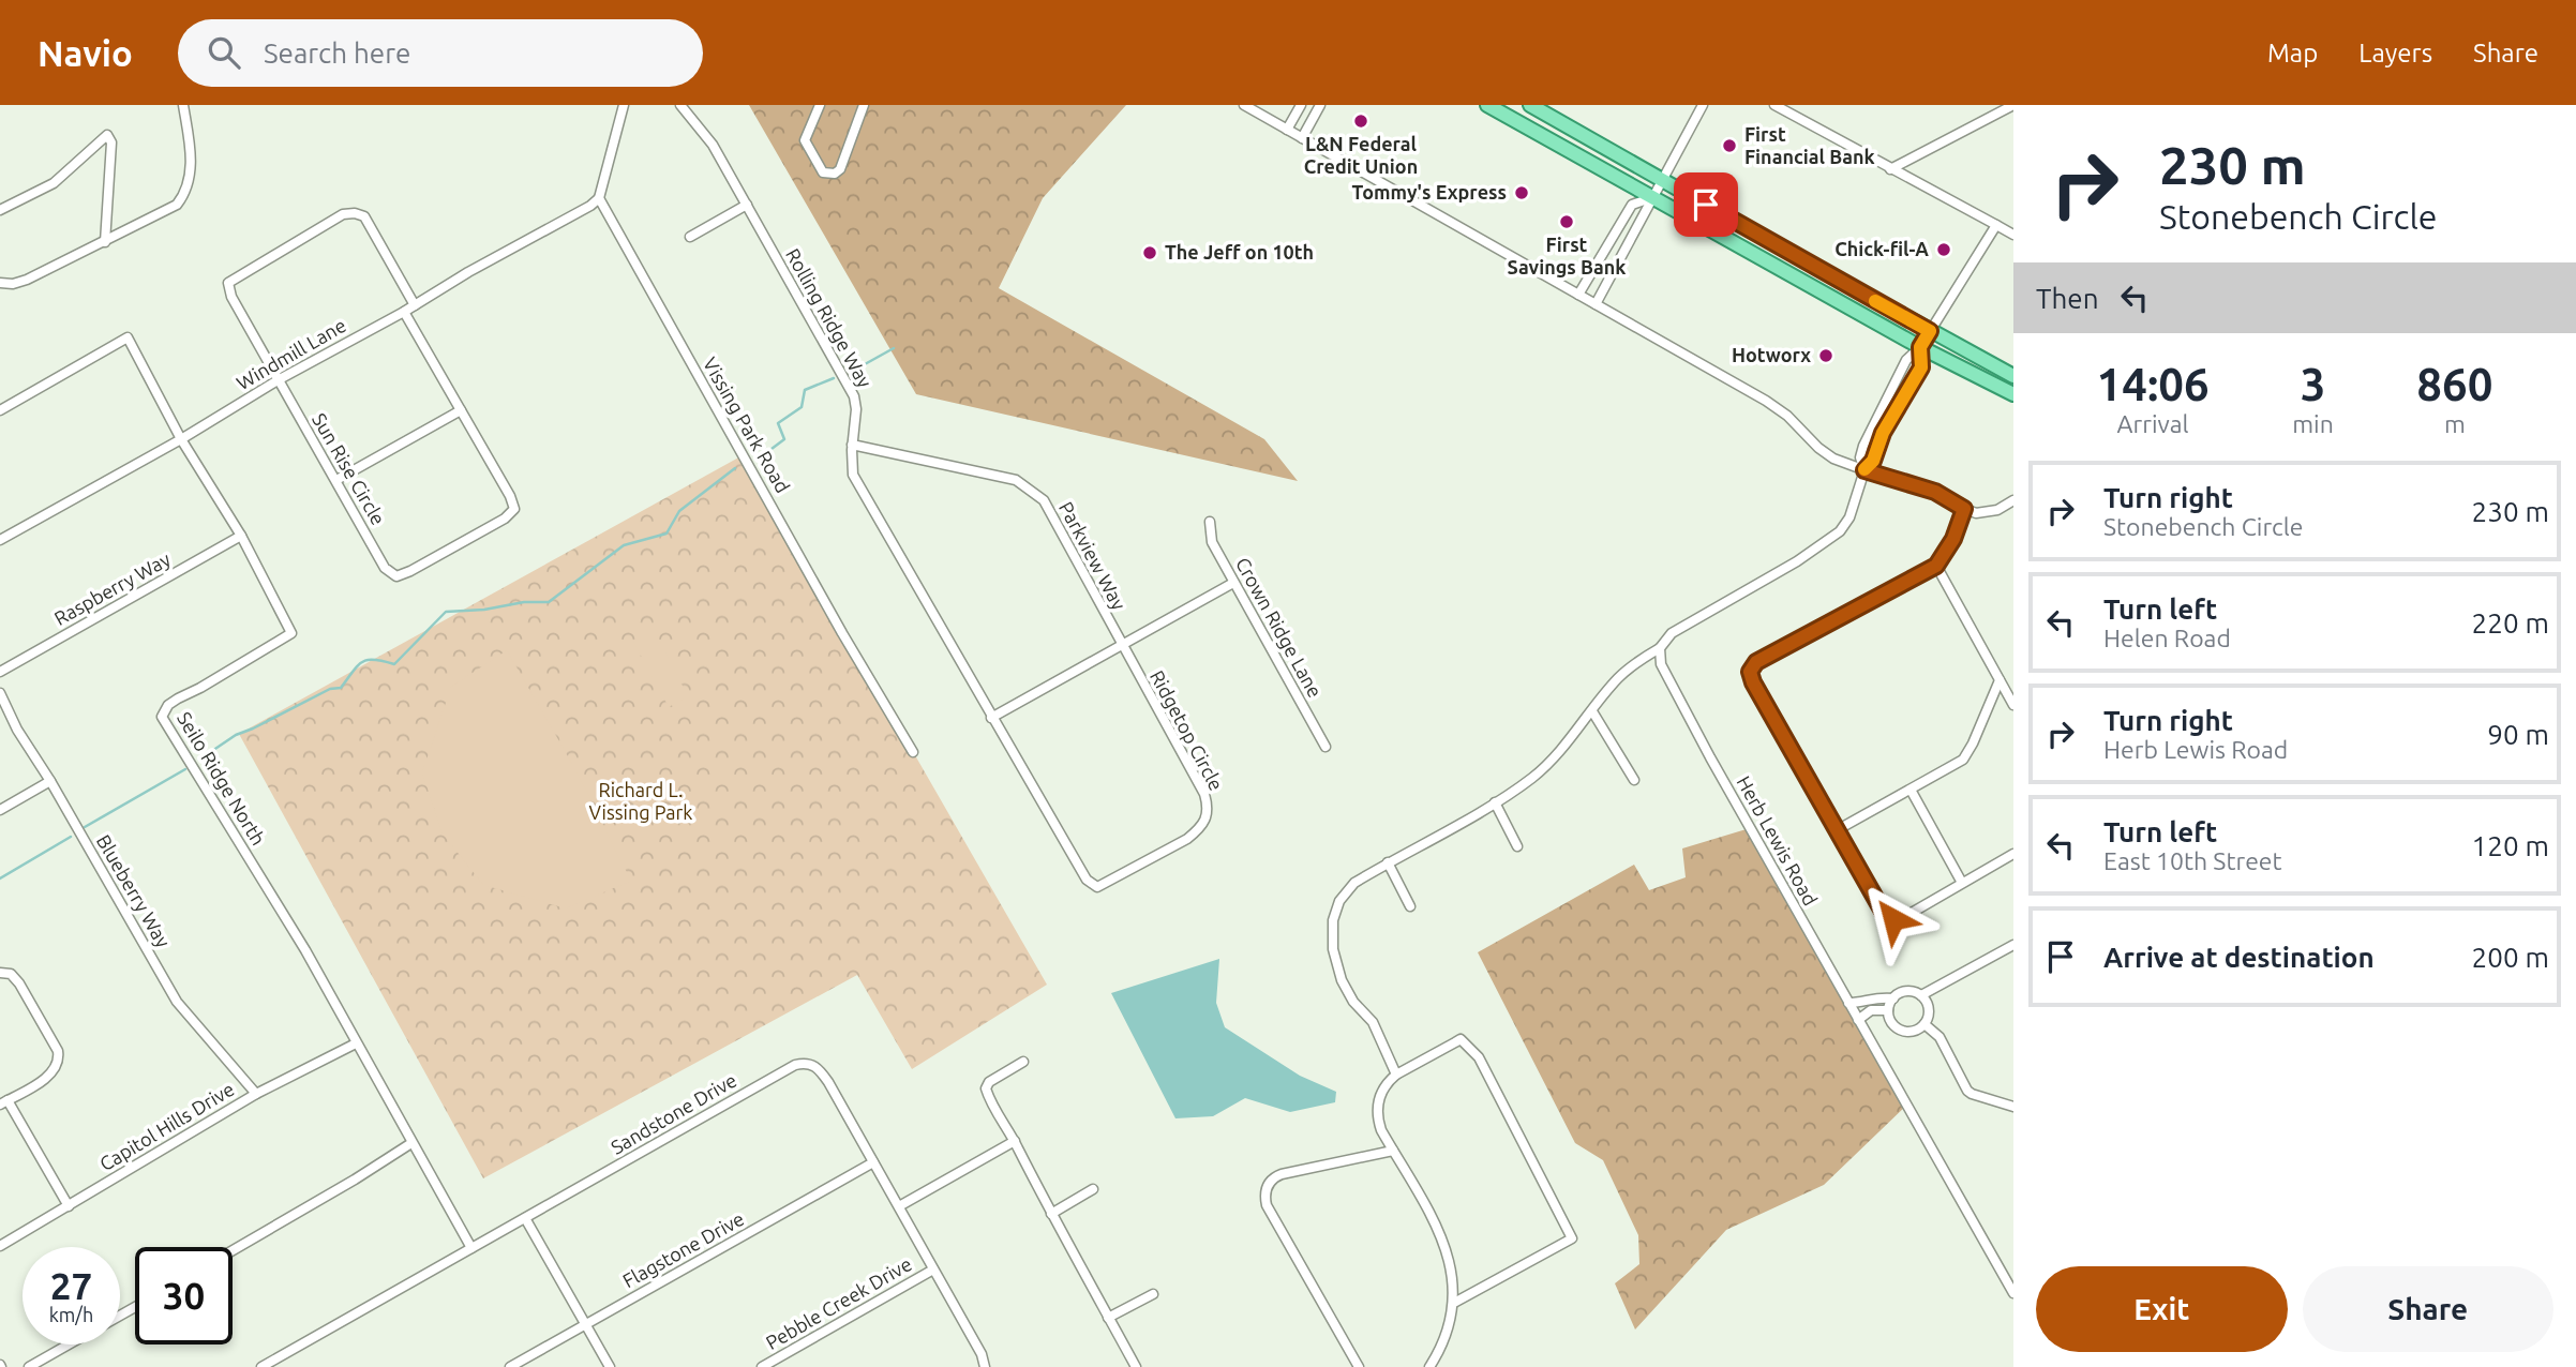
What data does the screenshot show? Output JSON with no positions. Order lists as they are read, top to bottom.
{
  "streets": {
    "street": [
      "Rolling Ridge Way",
      "Windmill Lane",
      "Vissing Park Road",
      "Sun Rise Circle",
      "Parkview Way",
      "Raspberry Way",
      "Crown Ridge Lane",
      "Ridgetop Circle",
      "Seilo Ridge North",
      "Herb Lewis Road",
      "Blueberry Way",
      "Sandstone Drive",
      "Capitol Hills Drive",
      "Flagstone Drive",
      "Pebble Creek Drive"
    ]
  },
  "crossings": [
    ["Rolling Ridge Way", "Parkview Way"],
    ["Rolling Ridge Way", "Ridgetop Circle"],
    ["Windmill Lane", "Vissing Park Road"],
    ["Windmill Lane", "Sun Rise Circle"],
    ["Windmill Lane", "Seilo Ridge North"],
    ["Parkview Way", "Ridgetop Circle"],
    ["Raspberry Way", "Seilo Ridge North"],
    ["Seilo Ridge North", "Sandstone Drive"],
    ["Seilo Ridge North", "Capitol Hills Drive"],
    ["Blueberry Way", "Capitol Hills Drive"],
    ["Sandstone Drive", "Flagstone Drive"],
    ["Sandstone Drive", "Pebble Creek Drive"]
  ],
  "parks": ["Richard L. Vissing Park"],
  "places": [
    "L&N Federal Credit Union",
    "First Financial Bank",
    "Tommy's Express",
    "First Savings Bank",
    "Chick-fil-A",
    "The Jeff on 10th",
    "Hotworx"
  ],
  "page": {
    "header": "Navio",
    "search": "Search here",
    "nav": ["Map", "Layers", "Share"],
    "turn": ["230 m", "Stonebench Circle"],
    "then": "Then",
    "eta": [
      "14:06",
      "Arrival",
      "3",
      "min",
      "860",
      "m"
    ],
    "list": [
      {
        "name": "Turn right",
        "note": "Stonebench Circle",
        "value": "230 m"
      },
      {
        "name": "Turn left",
        "note": "Helen Road",
        "value": "220 m"
      },
      {
        "name": "Turn right",
        "note": "Herb Lewis Road",
        "value": "90 m"
      },
      {
        "name": "Turn left",
        "note": "East 10th Street",
        "value": "120 m"
      },
      {
        "name": "Arrive at destination",
        "value": "200 m"
      }
    ],
    "speed": "27 km/h",
    "limit": "30",
    "buttons": ["Exit", "Share"]
  }
}
